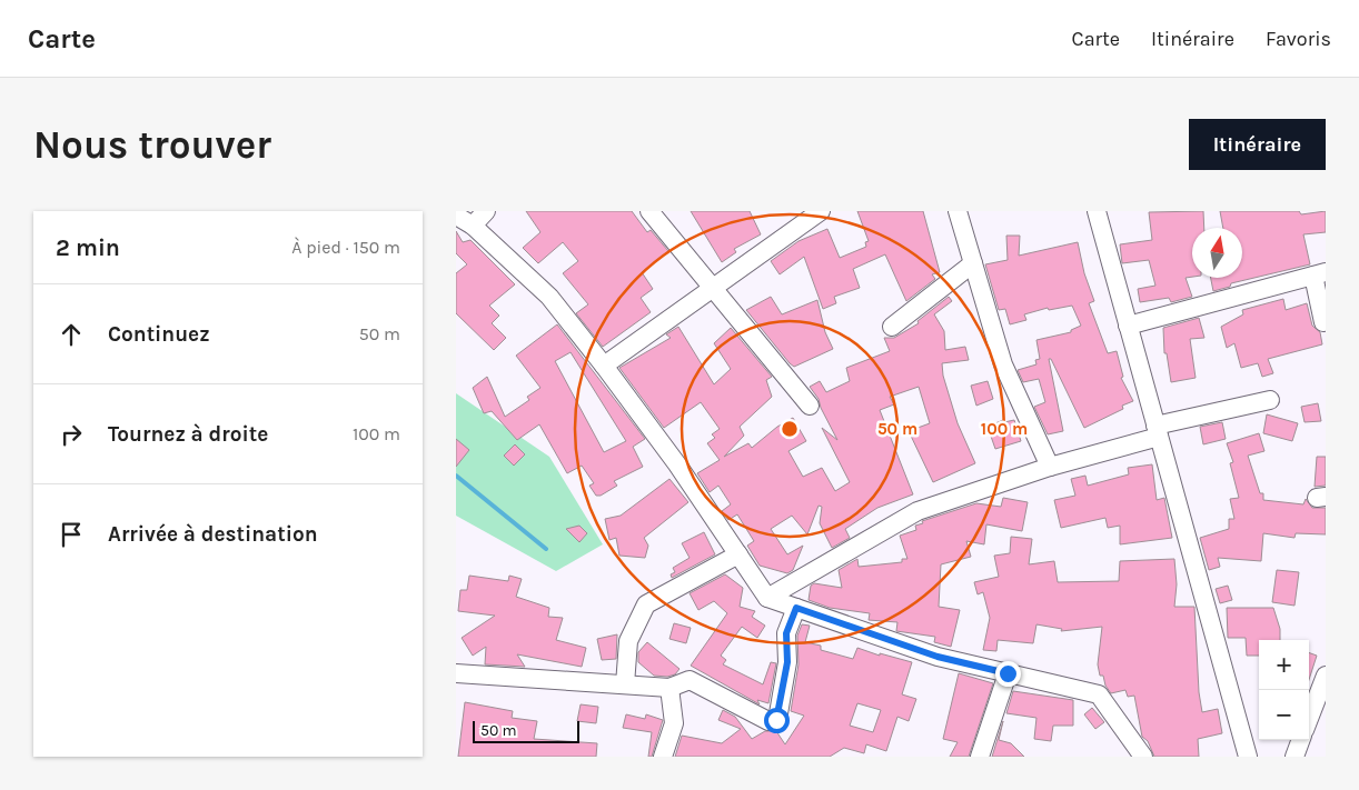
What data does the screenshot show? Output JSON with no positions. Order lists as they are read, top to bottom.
{
  "scale_bar": "50 m",
  "north": "top",
  "page": {
    "header": "Carte",
    "nav": ["Carte", "Itinéraire", "Favoris"],
    "buttons": "Itinéraire",
    "title": "Nous trouver",
    "heading": ["2 min", "À pied · 150 m"],
    "list": [
      ["Continuez", "50 m"],
      ["Tournez à droite", "100 m"],
      "Arrivée à destination"
    ],
    "map_buttons": ["+", "−"],
    "scale": "50 m"
  },
  "rings": ["50 m", "100 m"]
}
